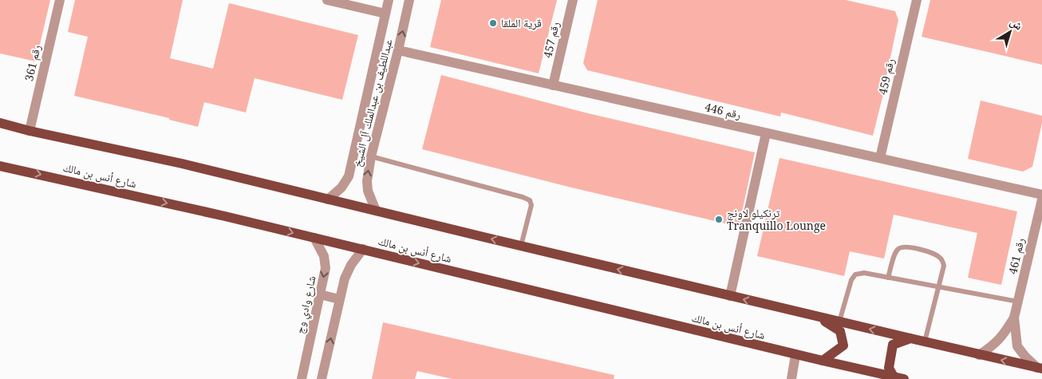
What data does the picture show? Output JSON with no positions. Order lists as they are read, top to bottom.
{
  "streets": {
    "main road": ["شارع أنس بن مالك"],
    "street": [
      "رقم 457",
      "رقم 361",
      "رقم 459",
      "عبداللطيف بن عبدالملك آل الشيخ",
      "رقم 446",
      "رقم 461",
      "شارع وادي وج"
    ]
  },
  "crossings": [
    ["رقم 457", "رقم 446"],
    ["رقم 459", "رقم 446"],
    ["عبداللطيف بن عبدالملك آل الشيخ", "رقم 446"],
    ["شارع أنس بن مالك", "شارع وادي وج"]
  ],
  "one_way": ["شارع وادي وج"],
  "places": ["قرية الملقا", "ترنكيلو لاونج Tranquillo Lounge"],
  "north": "top right"
}
